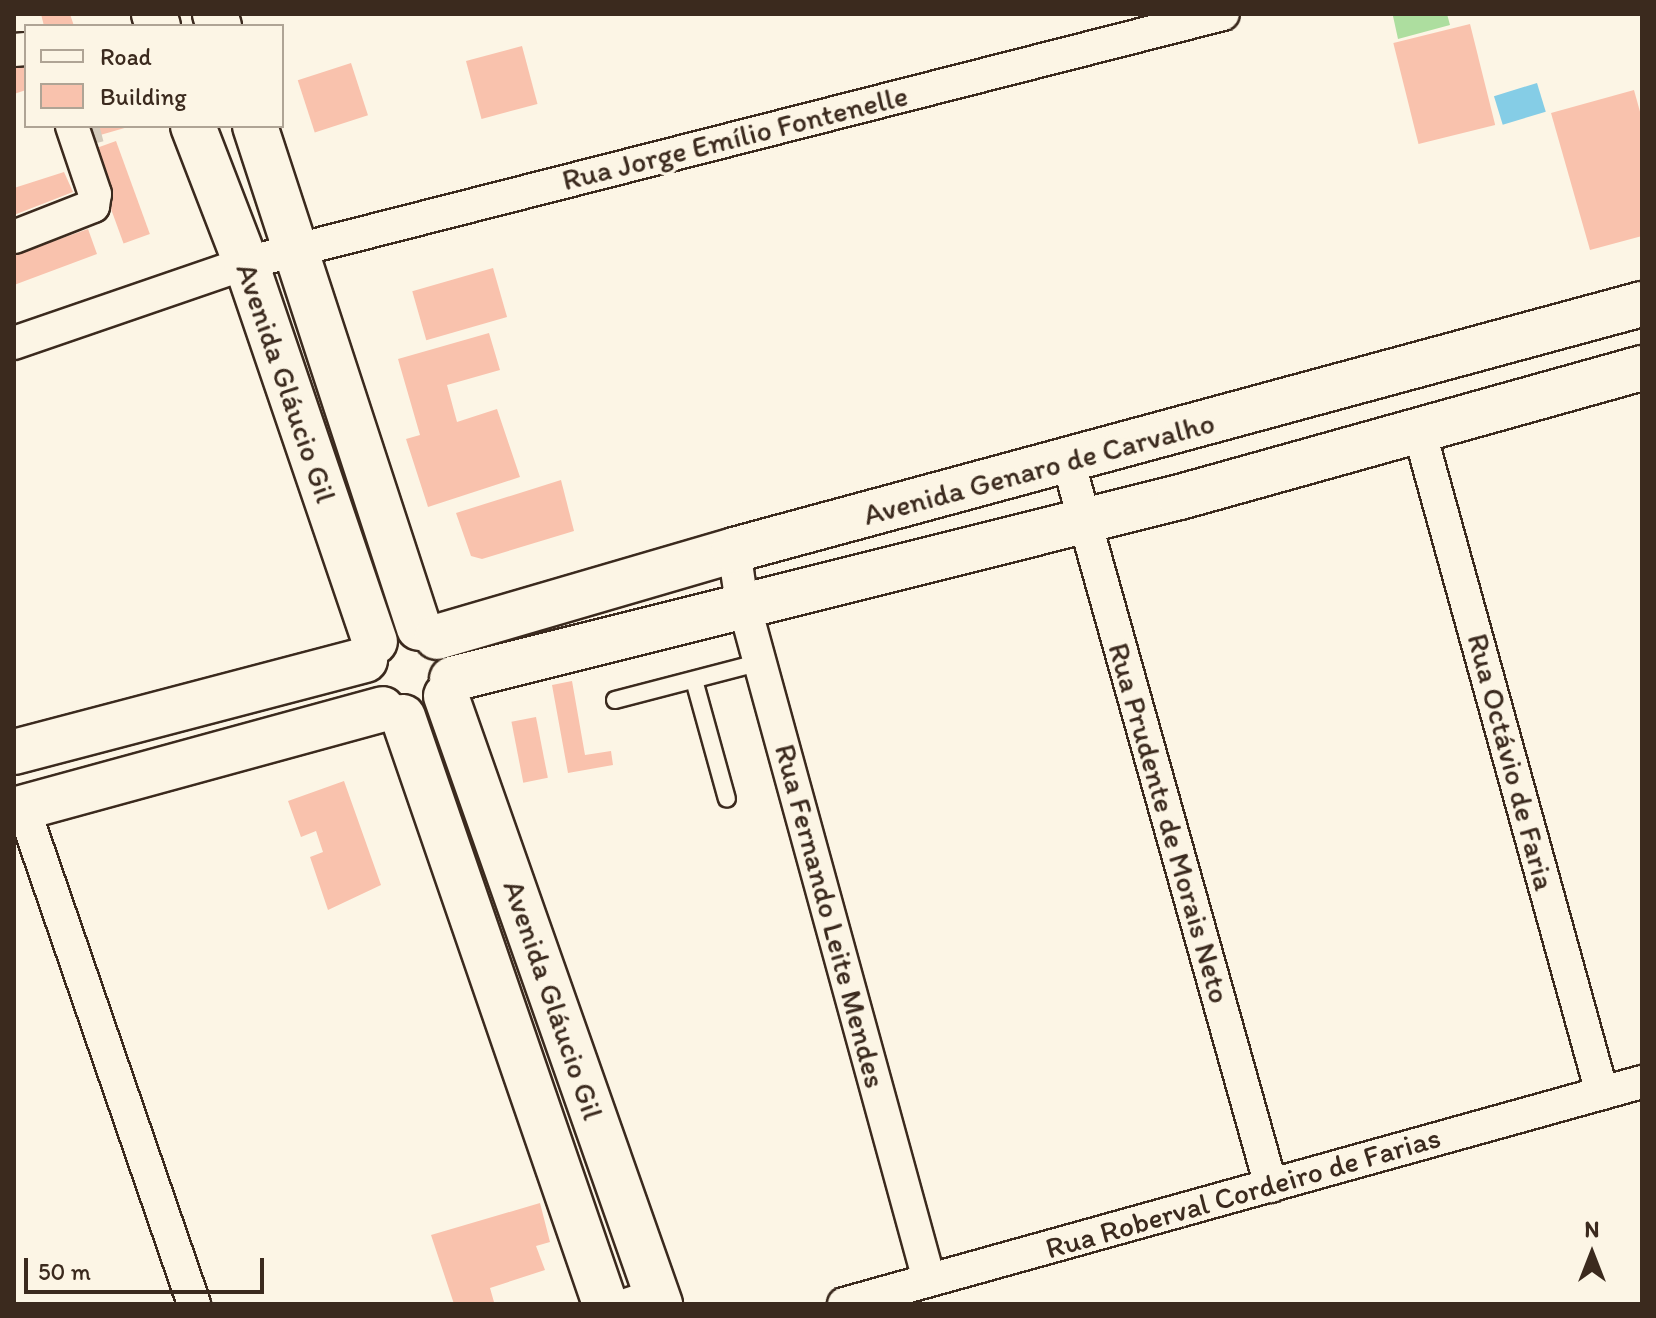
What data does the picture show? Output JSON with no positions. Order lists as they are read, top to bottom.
{
  "streets": {
    "street": [
      "Rua Jorge Emílio Fontenelle",
      "Avenida Gláucio Gil",
      "Avenida Genaro de Carvalho",
      "Rua Octávio de Faria",
      "Rua Prudente de Morais Neto",
      "Rua Fernando Leite Mendes",
      "Rua Roberval Cordeiro de Farias"
    ]
  },
  "crossings": [
    ["Rua Jorge Emílio Fontenelle", "Avenida Gláucio Gil"],
    ["Avenida Gláucio Gil", "Avenida Genaro de Carvalho"],
    ["Avenida Genaro de Carvalho", "Rua Octávio de Faria"],
    ["Avenida Genaro de Carvalho", "Rua Prudente de Morais Neto"],
    ["Avenida Genaro de Carvalho", "Rua Fernando Leite Mendes"],
    ["Rua Octávio de Faria", "Rua Roberval Cordeiro de Farias"],
    ["Rua Prudente de Morais Neto", "Rua Roberval Cordeiro de Farias"],
    ["Rua Fernando Leite Mendes", "Rua Roberval Cordeiro de Farias"]
  ],
  "legend": ["Road", "Building"],
  "scale_bar": "50 m",
  "north": "top"
}
